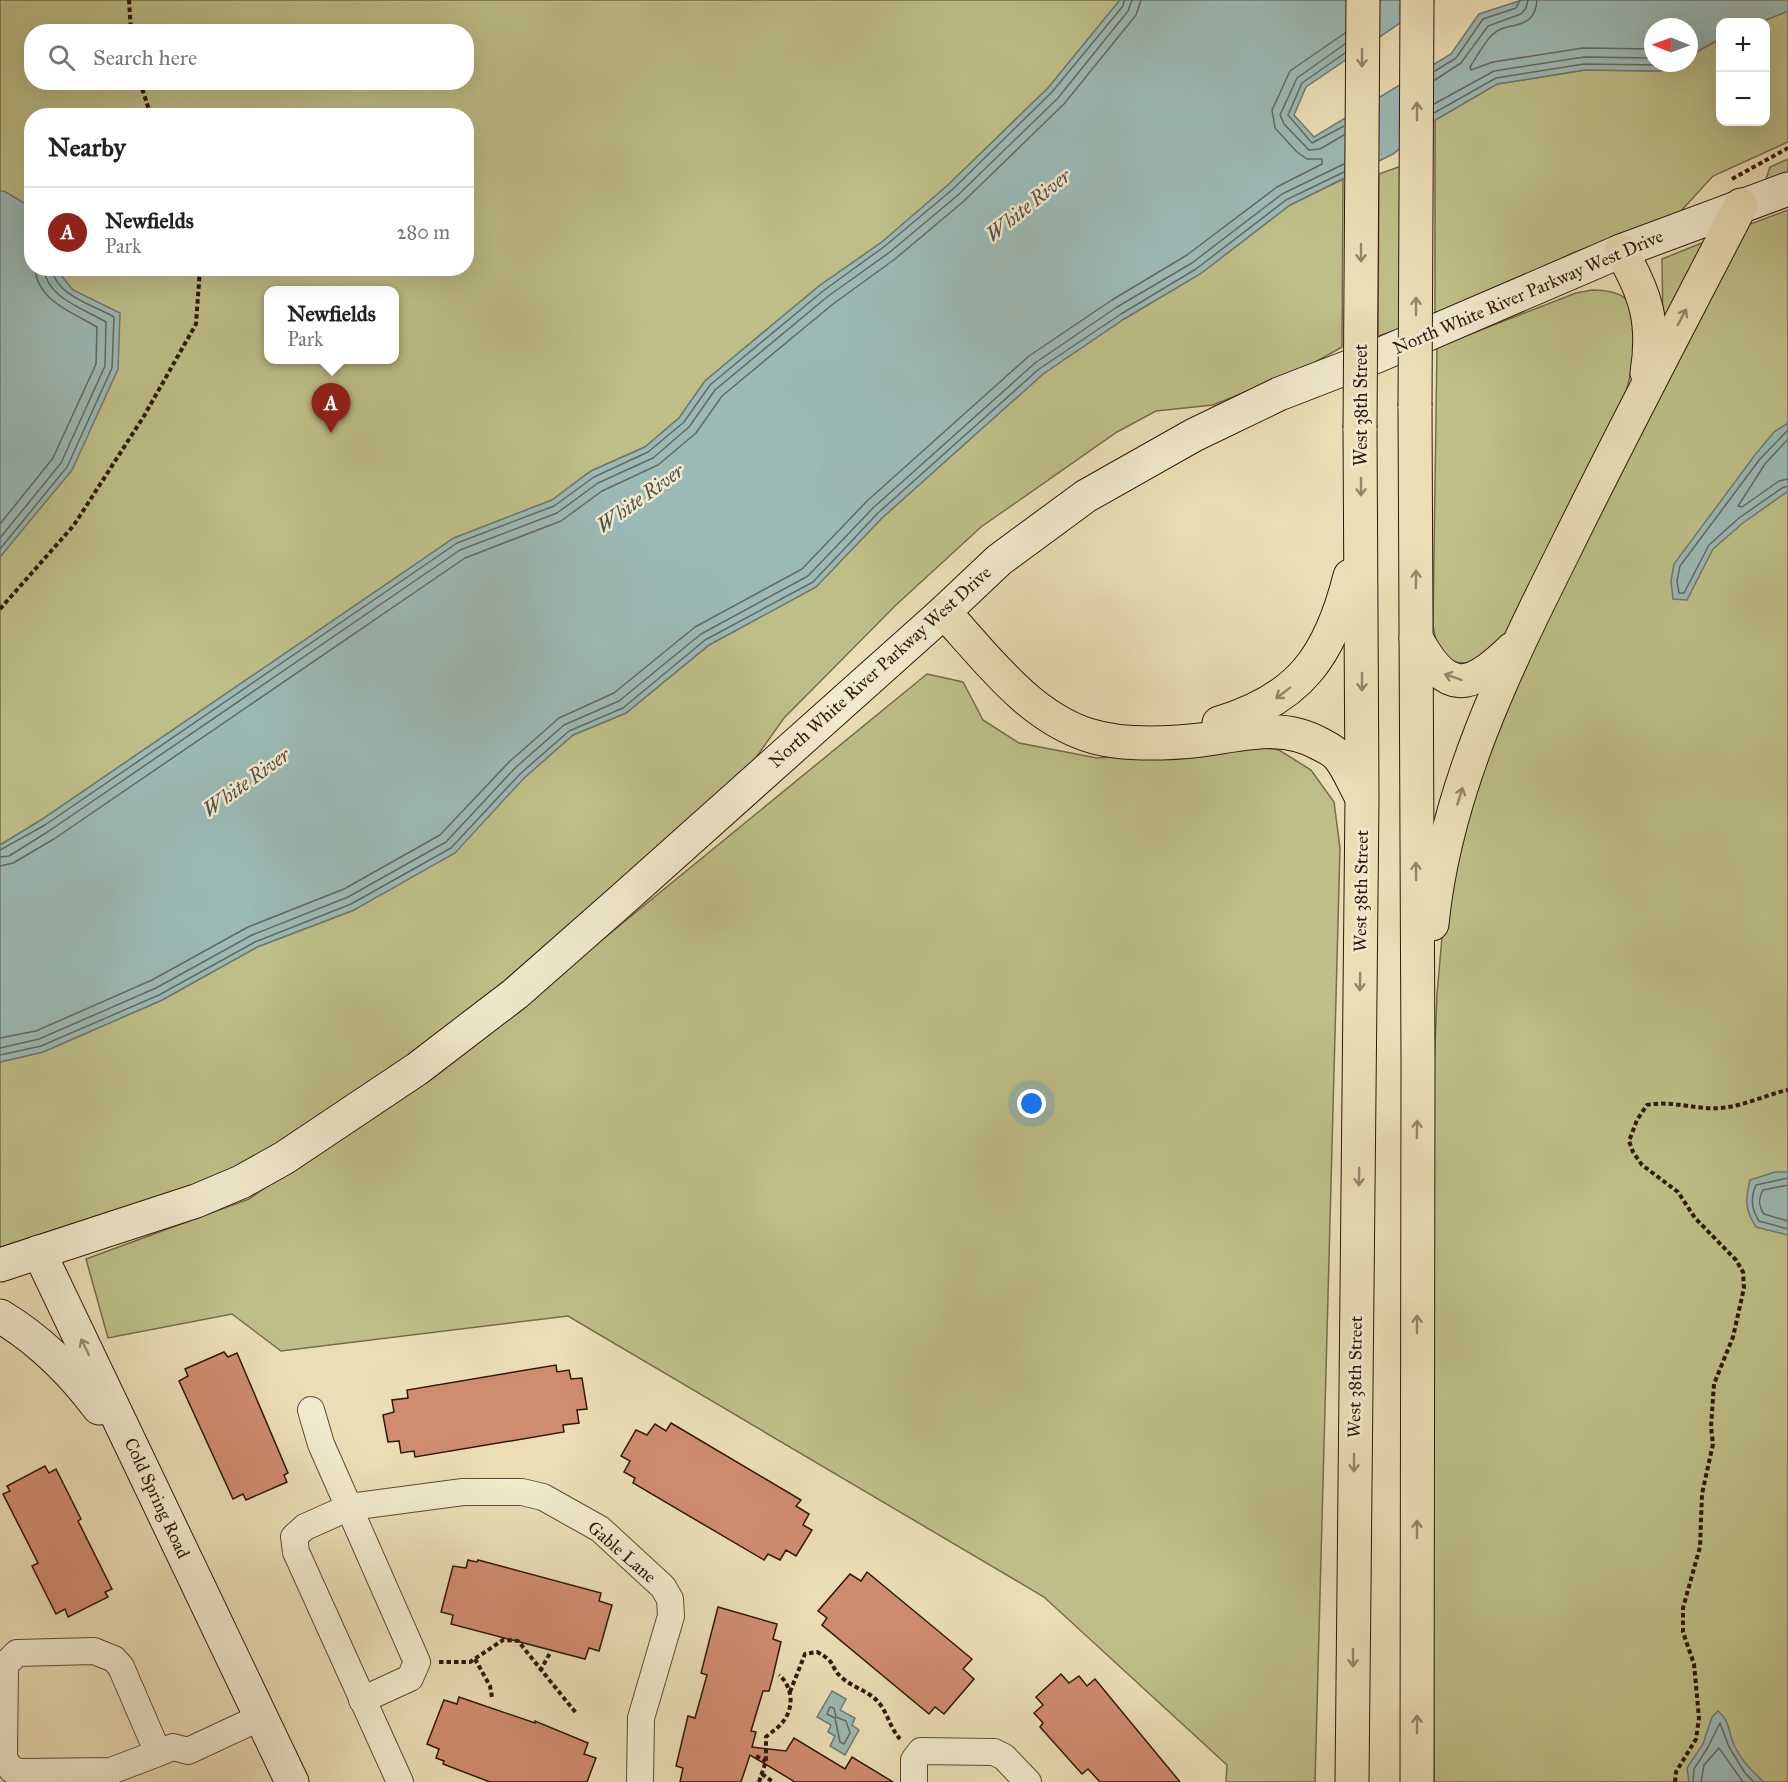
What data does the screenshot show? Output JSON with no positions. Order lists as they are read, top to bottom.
{
  "streets": {
    "main road": ["West 38th Street"],
    "street": ["North White River Parkway West Drive", "Cold Spring Road", "Gable Lane"]
  },
  "crossings": [
    ["North White River Parkway West Drive", "Cold Spring Road"]
  ],
  "water": ["White River"],
  "north": "left",
  "page": {
    "map_buttons": ["+", "−"],
    "search": "Search here",
    "heading": "Nearby",
    "list": [
      {
        "mark": "A",
        "name": "Newfields",
        "note": "Park",
        "value": "280 m"
      }
    ],
    "popup": ["Newfields", "Park"],
    "pins": "A"
  }
}
